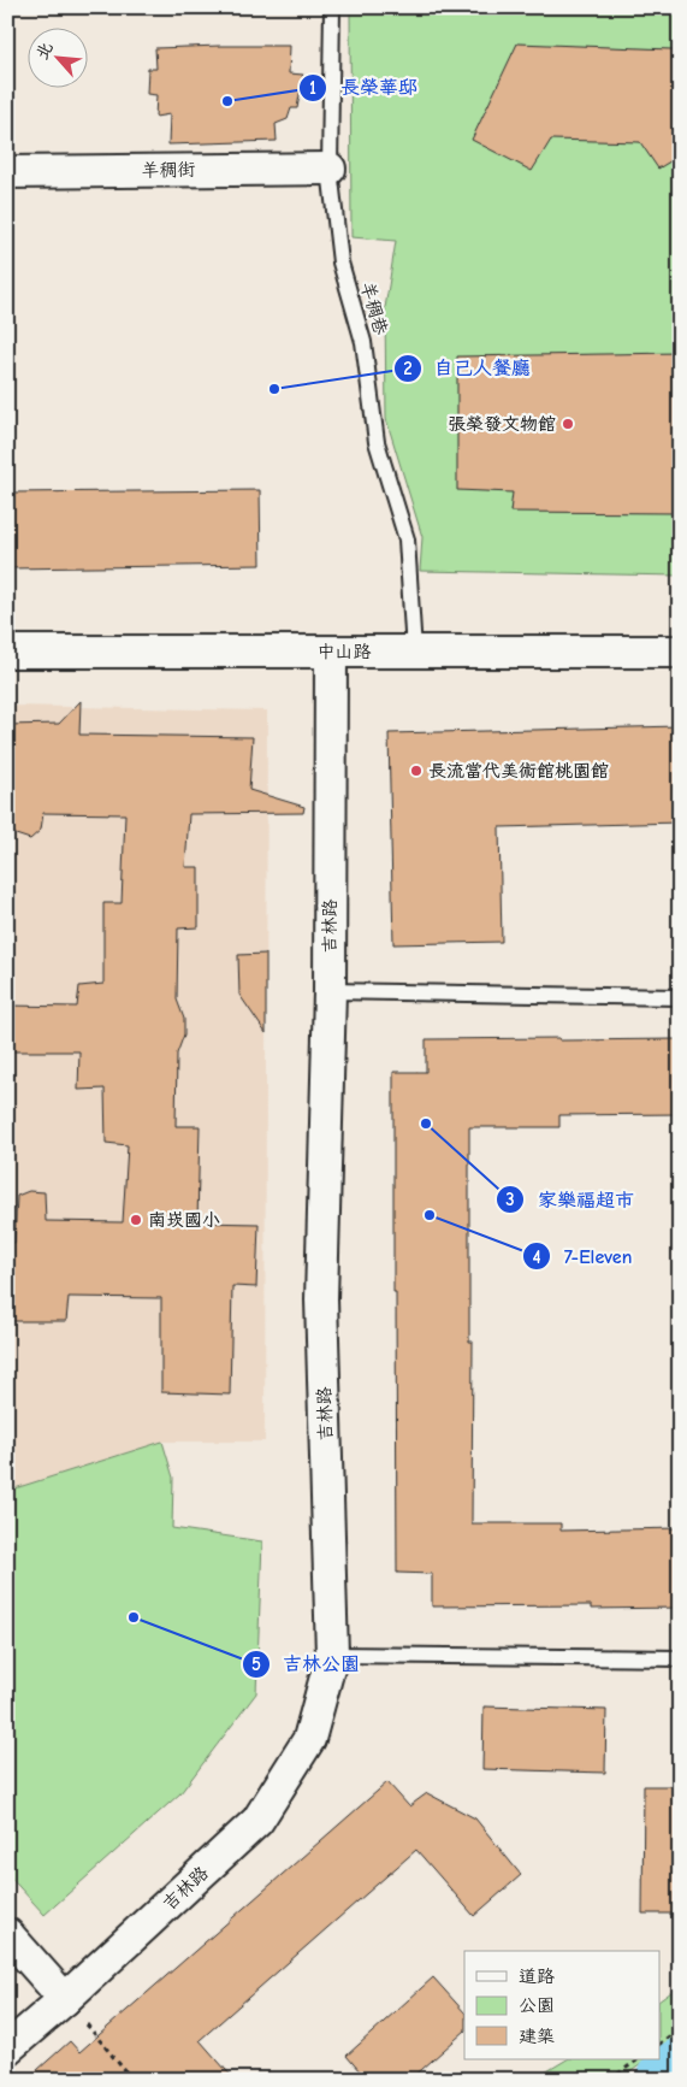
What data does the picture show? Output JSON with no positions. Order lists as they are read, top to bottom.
{
  "streets": {
    "street": ["羊稠街", "中山路", "吉林路"],
    "lane": ["羊稠巷"]
  },
  "crossings": [
    ["羊稠街", "羊稠巷"],
    ["羊稠巷", "中山路"],
    ["中山路", "吉林路"]
  ],
  "places": [
    "長榮華邸",
    "自己人餐廳",
    "張榮發文物館",
    "長流當代美術館桃園館",
    "家樂福超市",
    "7-Eleven",
    "南崁國小",
    "吉林公園"
  ],
  "legend": ["道路", "公園", "建築"],
  "north": "top left"
}
